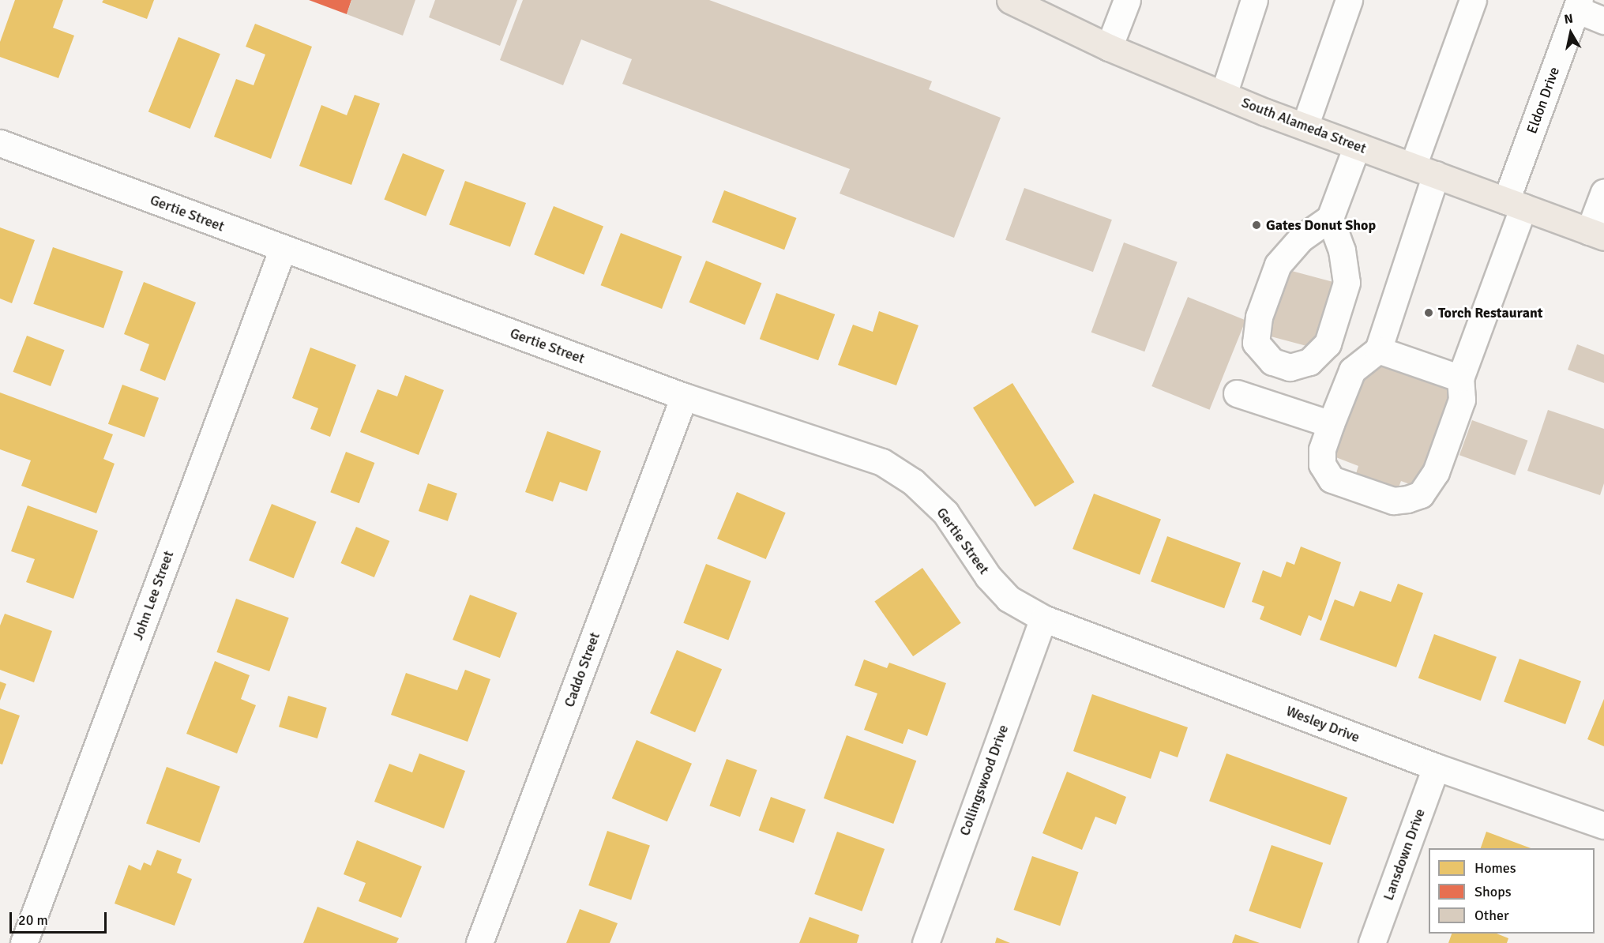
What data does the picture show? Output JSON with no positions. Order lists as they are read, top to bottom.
{
  "streets": {
    "main road": ["South Alameda Street"],
    "street": [
      "Eldon Drive",
      "Gertie Street",
      "John Lee Street",
      "Caddo Street",
      "Wesley Drive",
      "Collingswood Drive",
      "Lansdown Drive"
    ]
  },
  "crossings": [
    ["Eldon Drive", "South Alameda Street"],
    ["Gertie Street", "John Lee Street"],
    ["Gertie Street", "Caddo Street"],
    ["Gertie Street", "Wesley Drive"],
    ["Gertie Street", "Collingswood Drive"],
    ["Wesley Drive", "Collingswood Drive"],
    ["Wesley Drive", "Lansdown Drive"]
  ],
  "places": ["Gates Donut Shop", "Torch Restaurant"],
  "legend": ["Homes", "Shops", "Other"],
  "scale_bar": "20 m",
  "north": "top"
}
